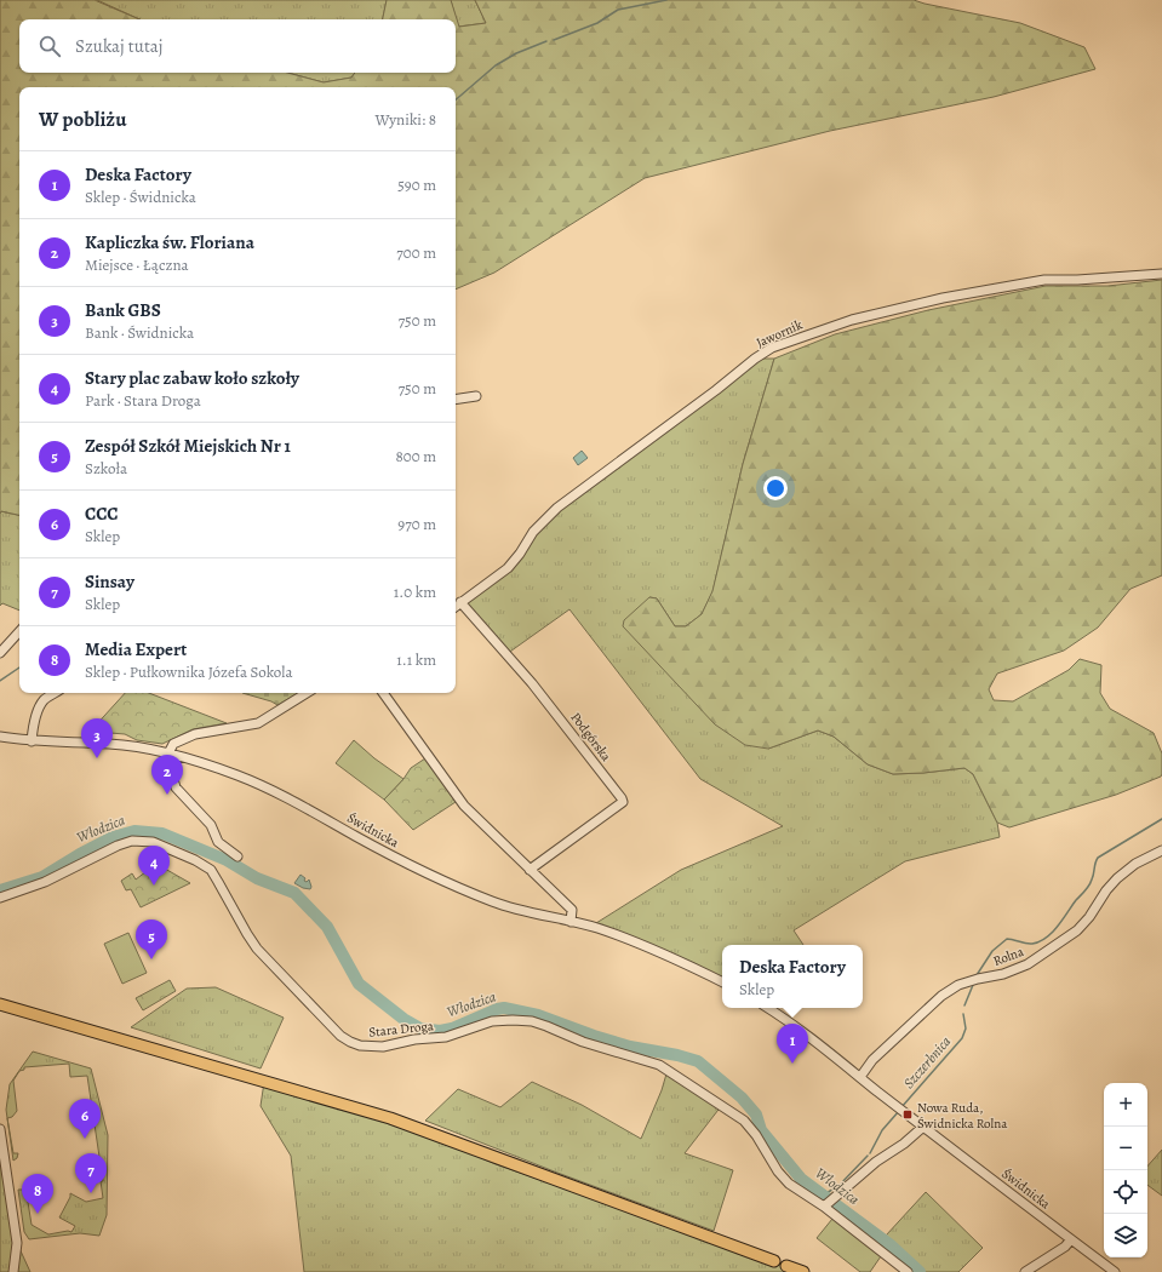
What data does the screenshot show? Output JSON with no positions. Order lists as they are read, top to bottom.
{
  "streets": {
    "street": [
      "Jawornik",
      "Podgórska",
      "Świdnicka",
      "Rolna",
      "Stara Droga"
    ]
  },
  "crossings": [
    ["Jawornik", "Podgórska"],
    ["Świdnicka", "Rolna"]
  ],
  "water": ["Włodzica", "Szczerbnica"],
  "places": {
    "transit": ["Nowa Ruda, Świdnicka Rolna"]
  },
  "page": {
    "search": "Szukaj tutaj",
    "heading": ["W pobliżu", "Wyniki: 8"],
    "list": [
      {
        "mark": "1",
        "name": "Deska Factory",
        "note": "Sklep · Świdnicka",
        "value": "590 m"
      },
      {
        "mark": "2",
        "name": "Kapliczka św. Floriana",
        "note": "Miejsce · Łączna",
        "value": "700 m"
      },
      {
        "mark": "3",
        "name": "Bank GBS",
        "note": "Bank · Świdnicka",
        "value": "750 m"
      },
      {
        "mark": "4",
        "name": "Stary plac zabaw koło szkoły",
        "note": "Park · Stara Droga",
        "value": "750 m"
      },
      {
        "mark": "5",
        "name": "Zespół Szkół Miejskich Nr 1",
        "note": "Szkoła",
        "value": "800 m"
      },
      {
        "mark": "6",
        "name": "CCC",
        "note": "Sklep",
        "value": "970 m"
      },
      {
        "mark": "7",
        "name": "Sinsay",
        "note": "Sklep",
        "value": "1.0 km"
      },
      {
        "mark": "8",
        "name": "Media Expert",
        "note": "Sklep · Pułkownika Józefa Sokola",
        "value": "1.1 km"
      }
    ],
    "pins": [
      "3",
      "2",
      "4",
      "5",
      "1",
      "6",
      "7",
      "8"
    ],
    "popup": ["Deska Factory", "Sklep"],
    "map_buttons": ["+", "−"]
  }
}
